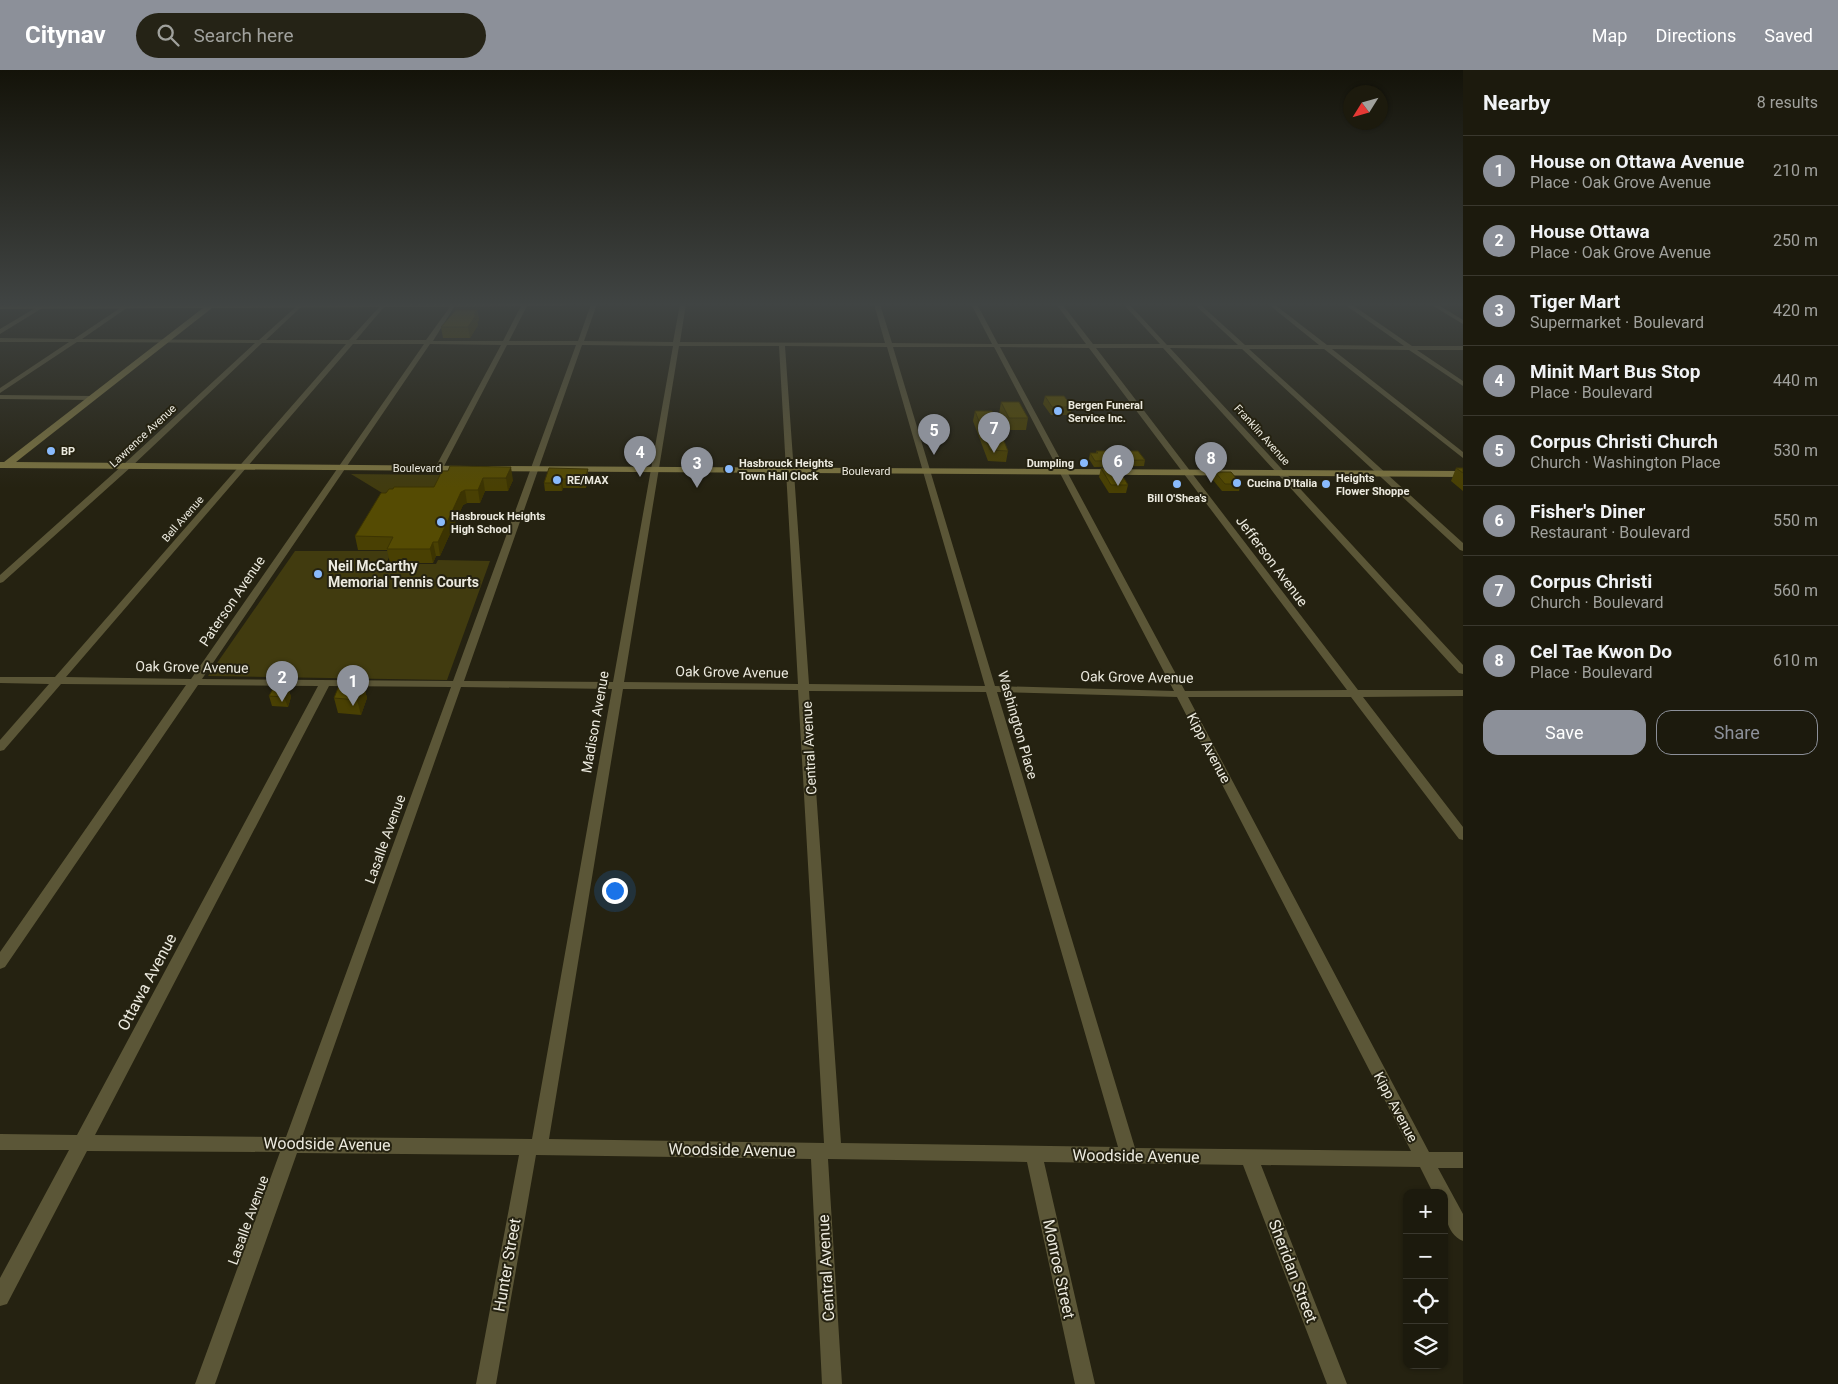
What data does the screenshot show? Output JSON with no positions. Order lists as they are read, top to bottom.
{
  "streets": {
    "street": [
      "Franklin Avenue",
      "Lawrence Avenue",
      "Boulevard",
      "Bell Avenue",
      "Jefferson Avenue",
      "Paterson Avenue",
      "Oak Grove Avenue",
      "Madison Avenue",
      "Washington Place",
      "Central Avenue",
      "Kipp Avenue",
      "Lasalle Avenue",
      "Ottawa Avenue",
      "Woodside Avenue",
      "Hunter Street",
      "Monroe Street",
      "Sheridan Street"
    ]
  },
  "crossings": [
    ["Franklin Avenue", "Boulevard"],
    ["Lawrence Avenue", "Boulevard"],
    ["Boulevard", "Bell Avenue"],
    ["Boulevard", "Jefferson Avenue"],
    ["Boulevard", "Paterson Avenue"],
    ["Boulevard", "Madison Avenue"],
    ["Boulevard", "Washington Place"],
    ["Boulevard", "Central Avenue"],
    ["Boulevard", "Kipp Avenue"],
    ["Boulevard", "Lasalle Avenue"],
    ["Bell Avenue", "Oak Grove Avenue"],
    ["Jefferson Avenue", "Oak Grove Avenue"],
    ["Paterson Avenue", "Oak Grove Avenue"],
    ["Oak Grove Avenue", "Madison Avenue"],
    ["Oak Grove Avenue", "Washington Place"],
    ["Oak Grove Avenue", "Central Avenue"],
    ["Oak Grove Avenue", "Kipp Avenue"],
    ["Oak Grove Avenue", "Lasalle Avenue"],
    ["Oak Grove Avenue", "Ottawa Avenue"],
    ["Madison Avenue", "Woodside Avenue"],
    ["Madison Avenue", "Hunter Street"],
    ["Washington Place", "Woodside Avenue"],
    ["Central Avenue", "Woodside Avenue"],
    ["Kipp Avenue", "Woodside Avenue"],
    ["Lasalle Avenue", "Woodside Avenue"],
    ["Ottawa Avenue", "Woodside Avenue"],
    ["Woodside Avenue", "Hunter Street"],
    ["Woodside Avenue", "Monroe Street"],
    ["Woodside Avenue", "Sheridan Street"]
  ],
  "places": [
    "Bergen Funeral Service Inc.",
    "BP",
    "Dumpling",
    "Hasbrouck Heights Town Hall Clock",
    "RE/MAX",
    "Cucina D'Italia",
    "Bill O'Shea's",
    "Heights Flower Shoppe",
    "Hasbrouck Heights High School",
    "Neil McCarthy Memorial Tennis Courts"
  ],
  "north": "bottom left",
  "page": {
    "header": "Citynav",
    "search": "Search here",
    "nav": ["Map", "Directions", "Saved"],
    "heading": ["Nearby", "8 results"],
    "list": [
      {
        "mark": "1",
        "name": "House on Ottawa Avenue",
        "note": "Place · Oak Grove Avenue",
        "value": "210 m"
      },
      {
        "mark": "2",
        "name": "House Ottawa",
        "note": "Place · Oak Grove Avenue",
        "value": "250 m"
      },
      {
        "mark": "3",
        "name": "Tiger Mart",
        "note": "Supermarket · Boulevard",
        "value": "420 m"
      },
      {
        "mark": "4",
        "name": "Minit Mart Bus Stop",
        "note": "Place · Boulevard",
        "value": "440 m"
      },
      {
        "mark": "5",
        "name": "Corpus Christi Church",
        "note": "Church · Washington Place",
        "value": "530 m"
      },
      {
        "mark": "6",
        "name": "Fisher's Diner",
        "note": "Restaurant · Boulevard",
        "value": "550 m"
      },
      {
        "mark": "7",
        "name": "Corpus Christi",
        "note": "Church · Boulevard",
        "value": "560 m"
      },
      {
        "mark": "8",
        "name": "Cel Tae Kwon Do",
        "note": "Place · Boulevard",
        "value": "610 m"
      }
    ],
    "pins": [
      "7",
      "5",
      "4",
      "8",
      "6",
      "3",
      "2",
      "1"
    ],
    "buttons": ["Save", "Share"],
    "map_buttons": ["+", "−"]
  }
}
